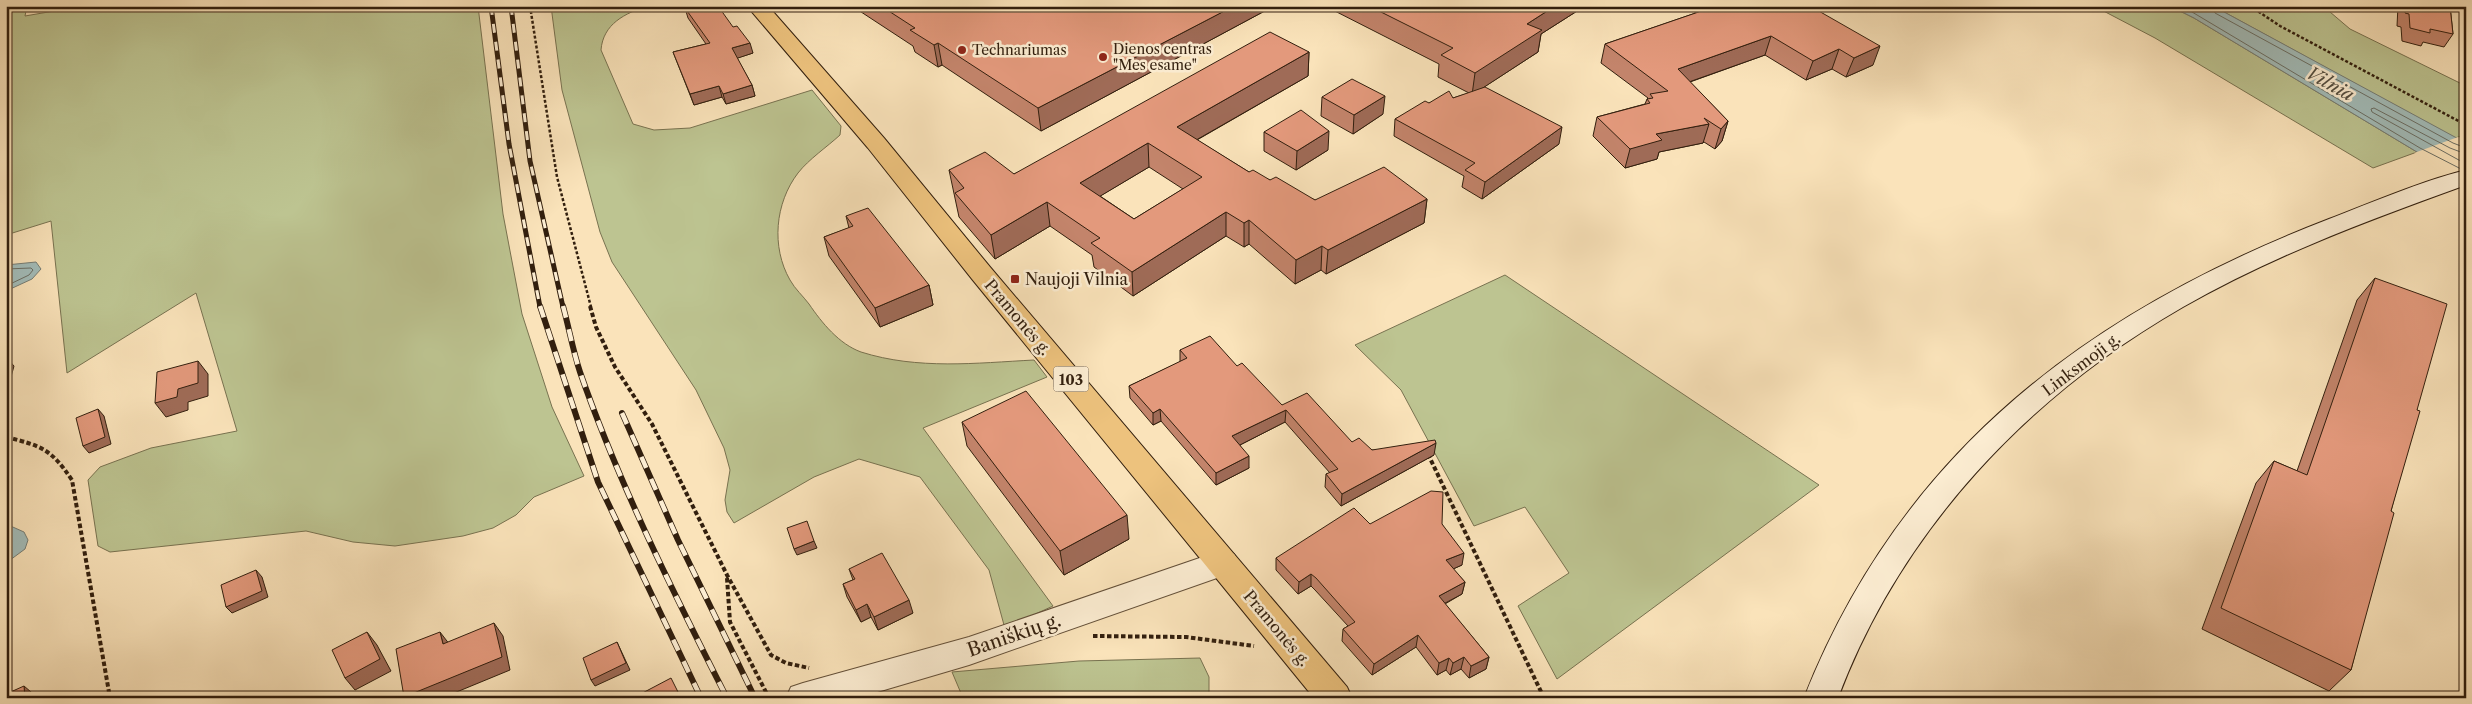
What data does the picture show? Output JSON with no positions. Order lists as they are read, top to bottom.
{
  "streets": {
    "main road": [
      "Pramonės g.",
      "Linksmoji g.",
      "103",
      "Baniškių g."
    ]
  },
  "crossings": [
    ["Pramonės g.", "Baniškių g."]
  ],
  "water": ["Vilnia"],
  "places": {
    "other": ["Technariumas", "Dienos centras \"Mes esame\""],
    "transit": ["Naujoji Vilnia"]
  }
}
